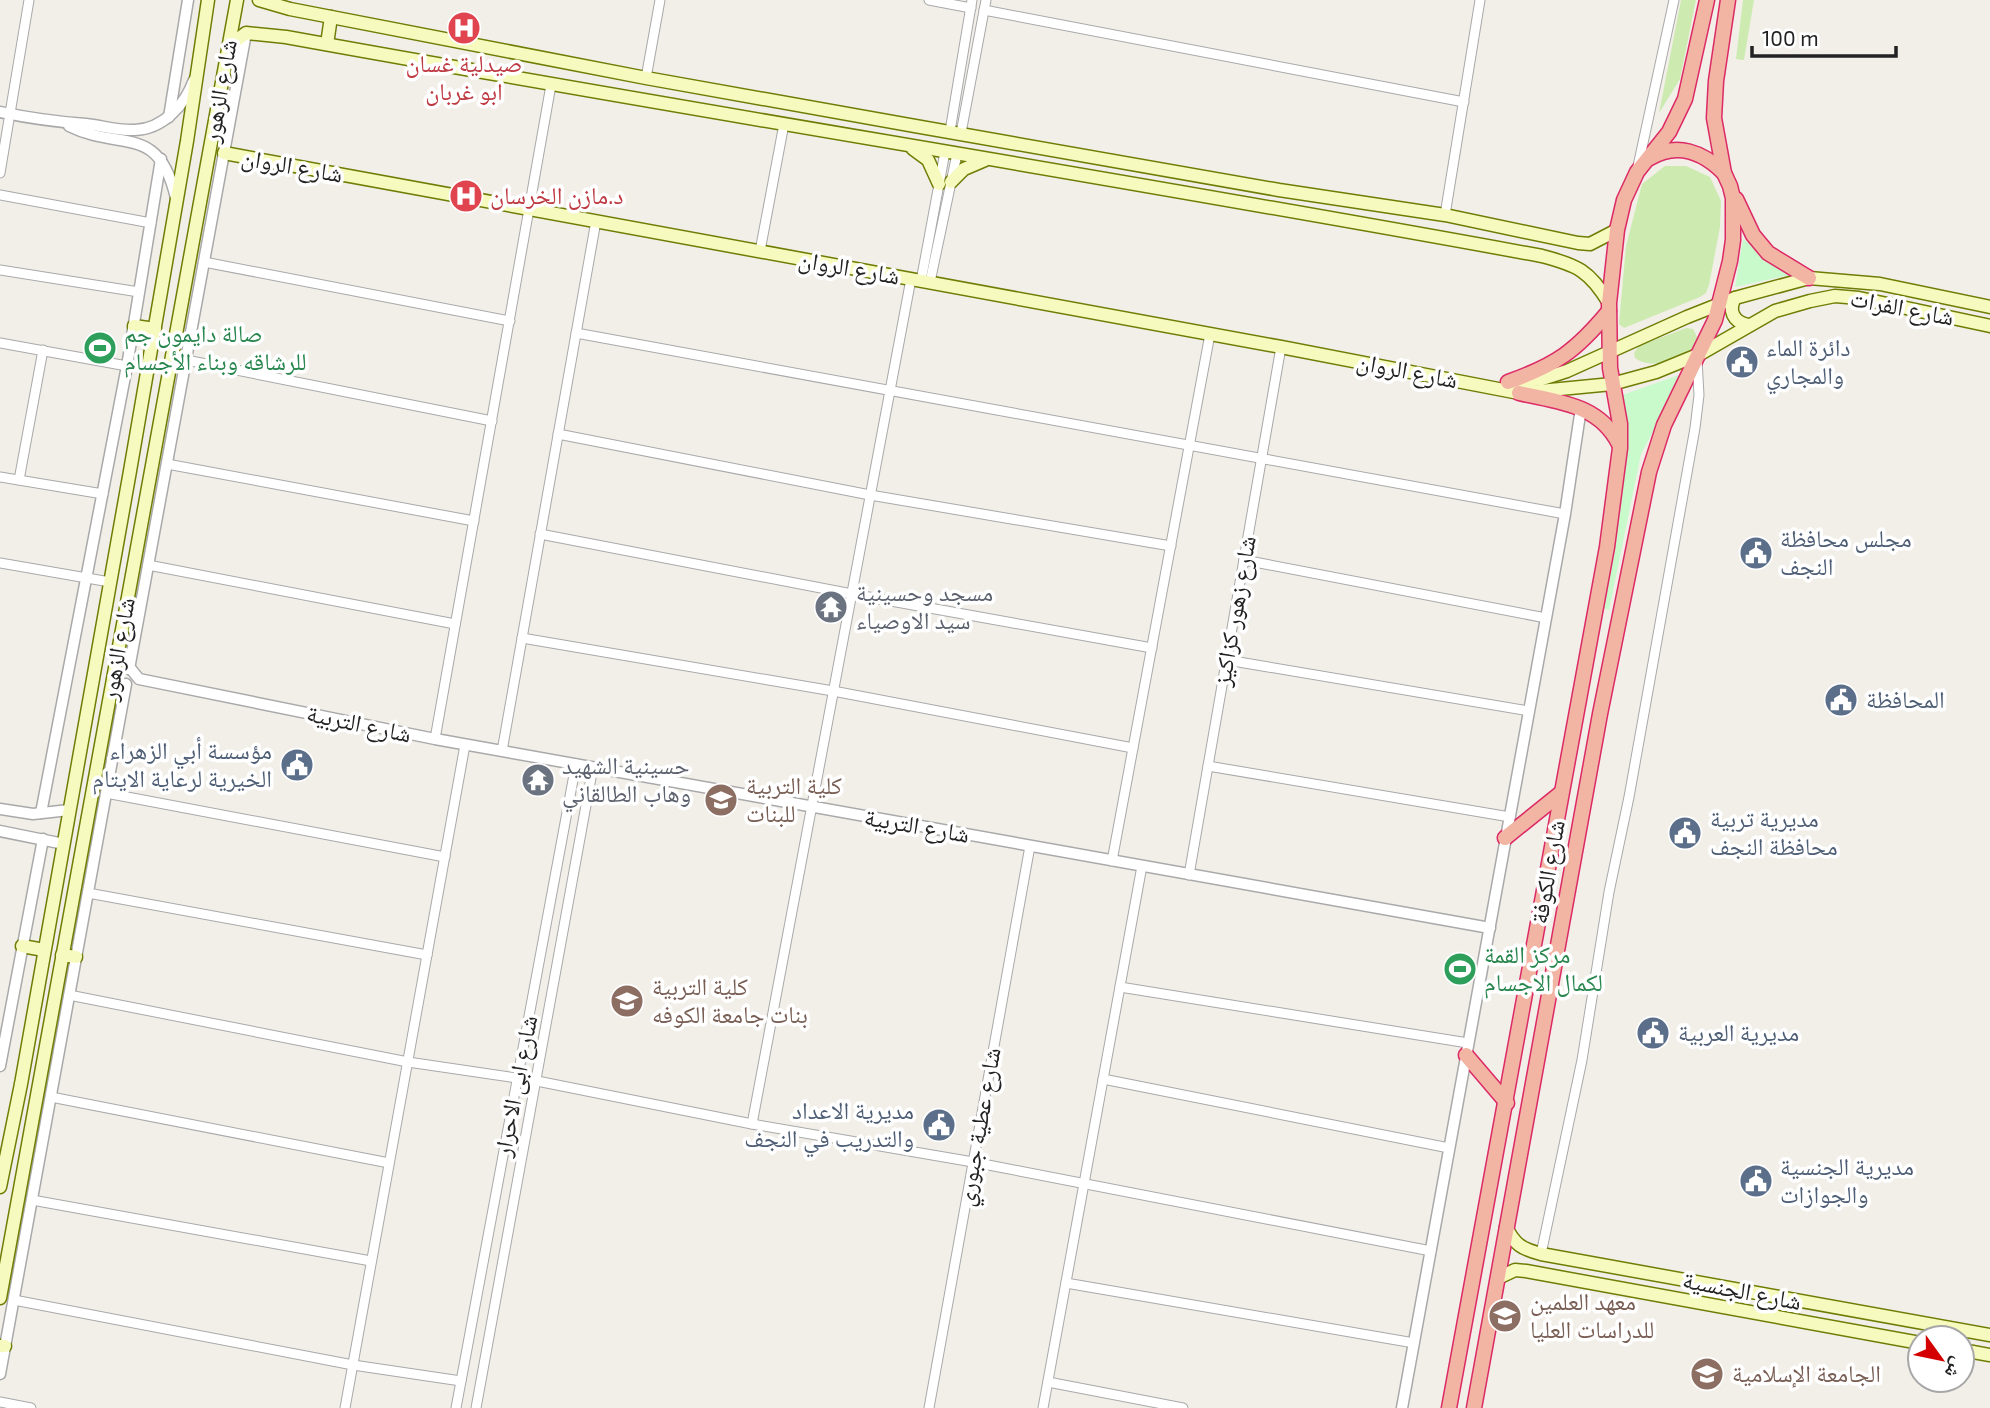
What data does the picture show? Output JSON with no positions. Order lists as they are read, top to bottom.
{
  "streets": {
    "highway": ["شارع الكوفة"],
    "main road": [
      "شارع الزهور",
      "شارع الروان",
      "شارع الفرات",
      "شارع الجنسية"
    ],
    "street": [
      "شارع زهور كزاكيز",
      "شارع التربية",
      "شارع ابی الاحرار",
      "شارع عطية جبوري"
    ]
  },
  "crossings": [
    ["شارع الروان", "شارع الفرات"],
    ["شارع الروان", "شارع زهور كزاكيز"],
    ["شارع الروان", "شارع الكوفة"],
    ["شارع الفرات", "شارع الكوفة"],
    ["شارع زهور كزاكيز", "شارع التربية"],
    ["شارع التربية", "شارع ابی الاحرار"],
    ["شارع التربية", "شارع عطية جبوري"],
    ["شارع الكوفة", "شارع الجنسية"]
  ],
  "places": {
    "hospital": ["صيدلية غسان ابو غربان", "د.مازن الخرسان"],
    "sports": ["صالة دايمون جم للرشاقه وبناء الأجسام", "مركز القمة لكمال الاجسام"],
    "public building": [
      "دائرة الماء والمجاري",
      "مجلس محافظة النجف",
      "المحافظة",
      "مؤسسة أبي الزهراء الخيرية لرعاية الايتام",
      "مديرية تربية محافظة النجف",
      "مديرية العربية",
      "مديرية الاعداد والتدريب في النجف",
      "مديرية الجنسية والجوازات"
    ],
    "temple": ["مسجد وحسينية سيد الاوصياء", "حسينية الشهيد وهاب الطالقاني"],
    "school or university": [
      "كلية التربية للبنات",
      "كلية التربية بنات جامعة الكوفه",
      "معهد العلمين للدراسات العليا",
      "الجامعة الإسلامية"
    ]
  },
  "scale_bar": "100 m",
  "north": "bottom right"
}
